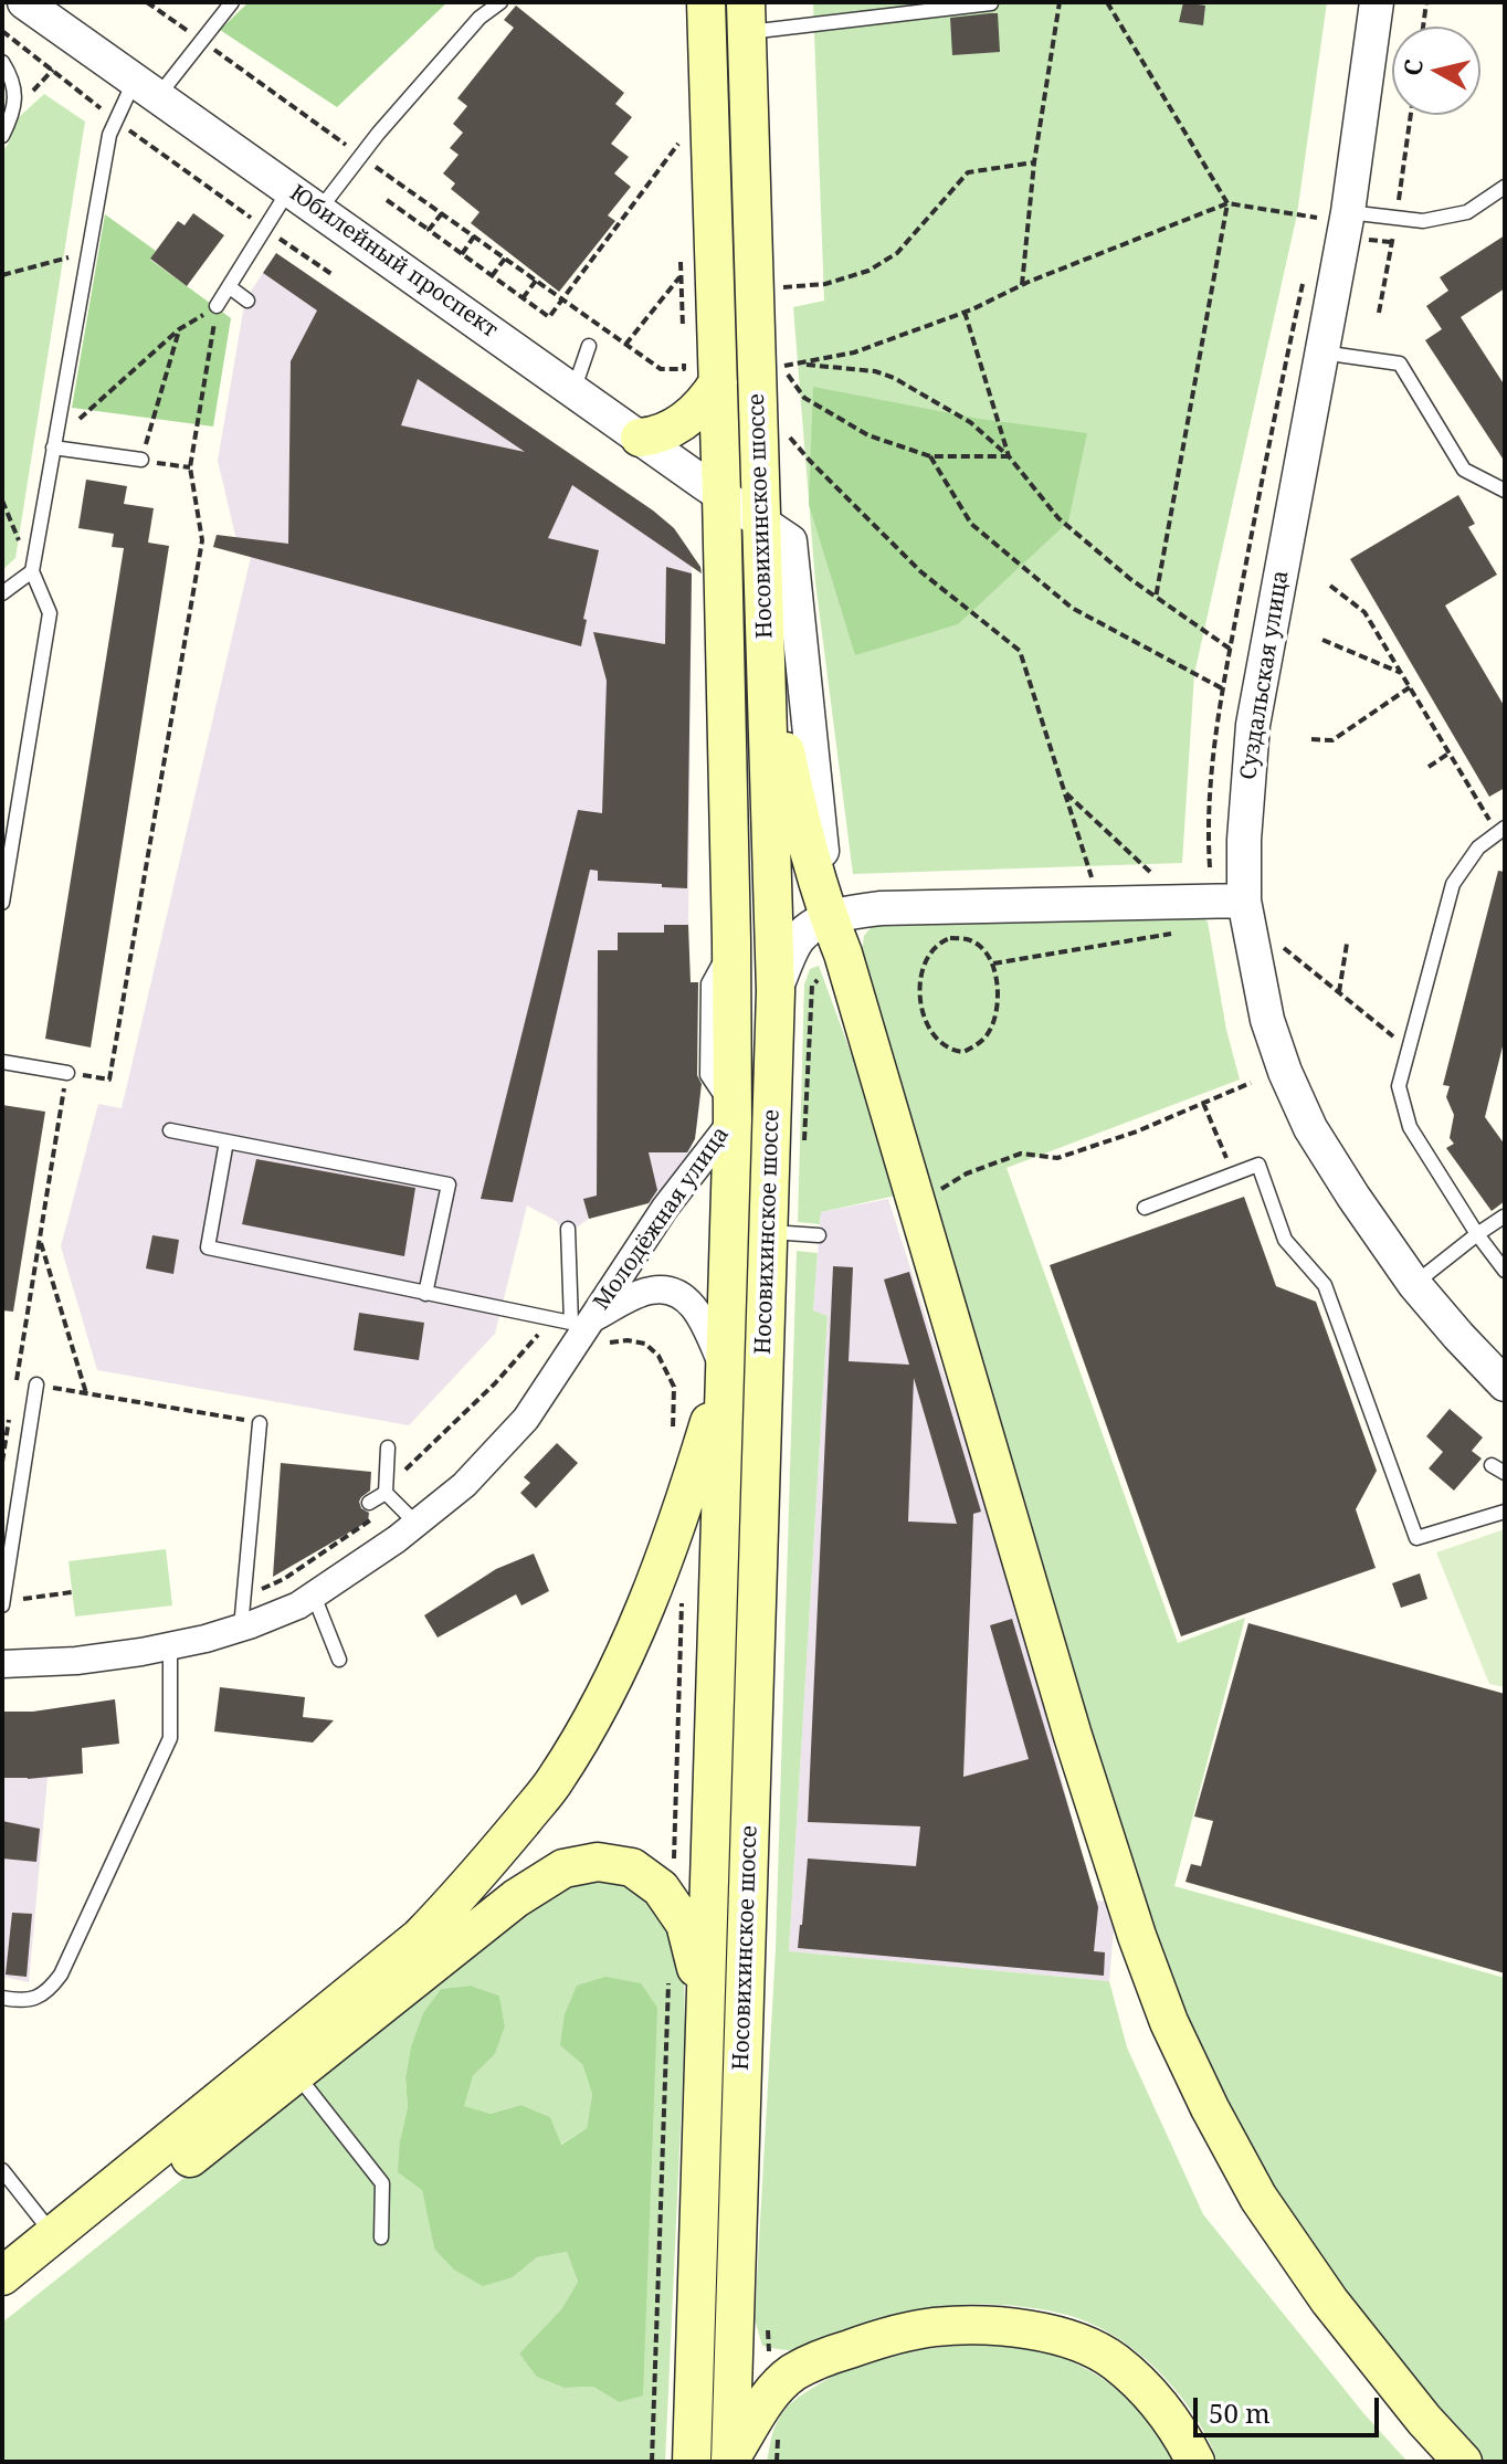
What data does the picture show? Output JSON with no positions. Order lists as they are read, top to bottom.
{
  "streets": {
    "main road": ["Носовихинское шоссе"],
    "street": ["Юбилейный проспект", "Суздальская улица", "Молодёжная улица"]
  },
  "crossings": [
    ["Юбилейный проспект", "Носовихинское шоссе"],
    ["Носовихинское шоссе", "Молодёжная улица"]
  ],
  "scale_bar": "50 m",
  "north": "left"
}
